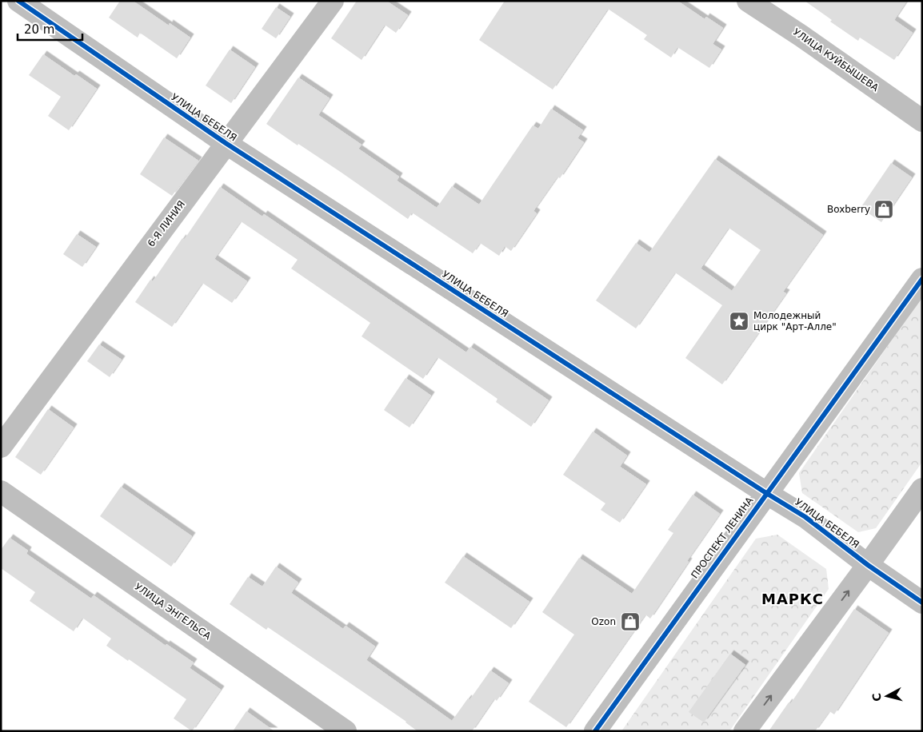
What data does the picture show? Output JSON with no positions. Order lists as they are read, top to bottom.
{
  "streets": {
    "street": [
      "УЛИЦА КУЙБЫШЕВА",
      "УЛИЦА БЕБЕЛЯ",
      "6-Я ЛИНИЯ",
      "ПРОСПЕКТ ЛЕНИНА",
      "УЛИЦА ЭНГЕЛЬСА"
    ]
  },
  "crossings": [
    ["УЛИЦА БЕБЕЛЯ", "6-Я ЛИНИЯ"],
    ["УЛИЦА БЕБЕЛЯ", "ПРОСПЕКТ ЛЕНИНА"]
  ],
  "districts": ["МАРКС"],
  "places": {
    "shop": ["Boxberry", "Ozon"],
    "place": ["Молодежный цирк \"Арт-Алле\""]
  },
  "scale_bar": "20 m",
  "north": "left"
}
